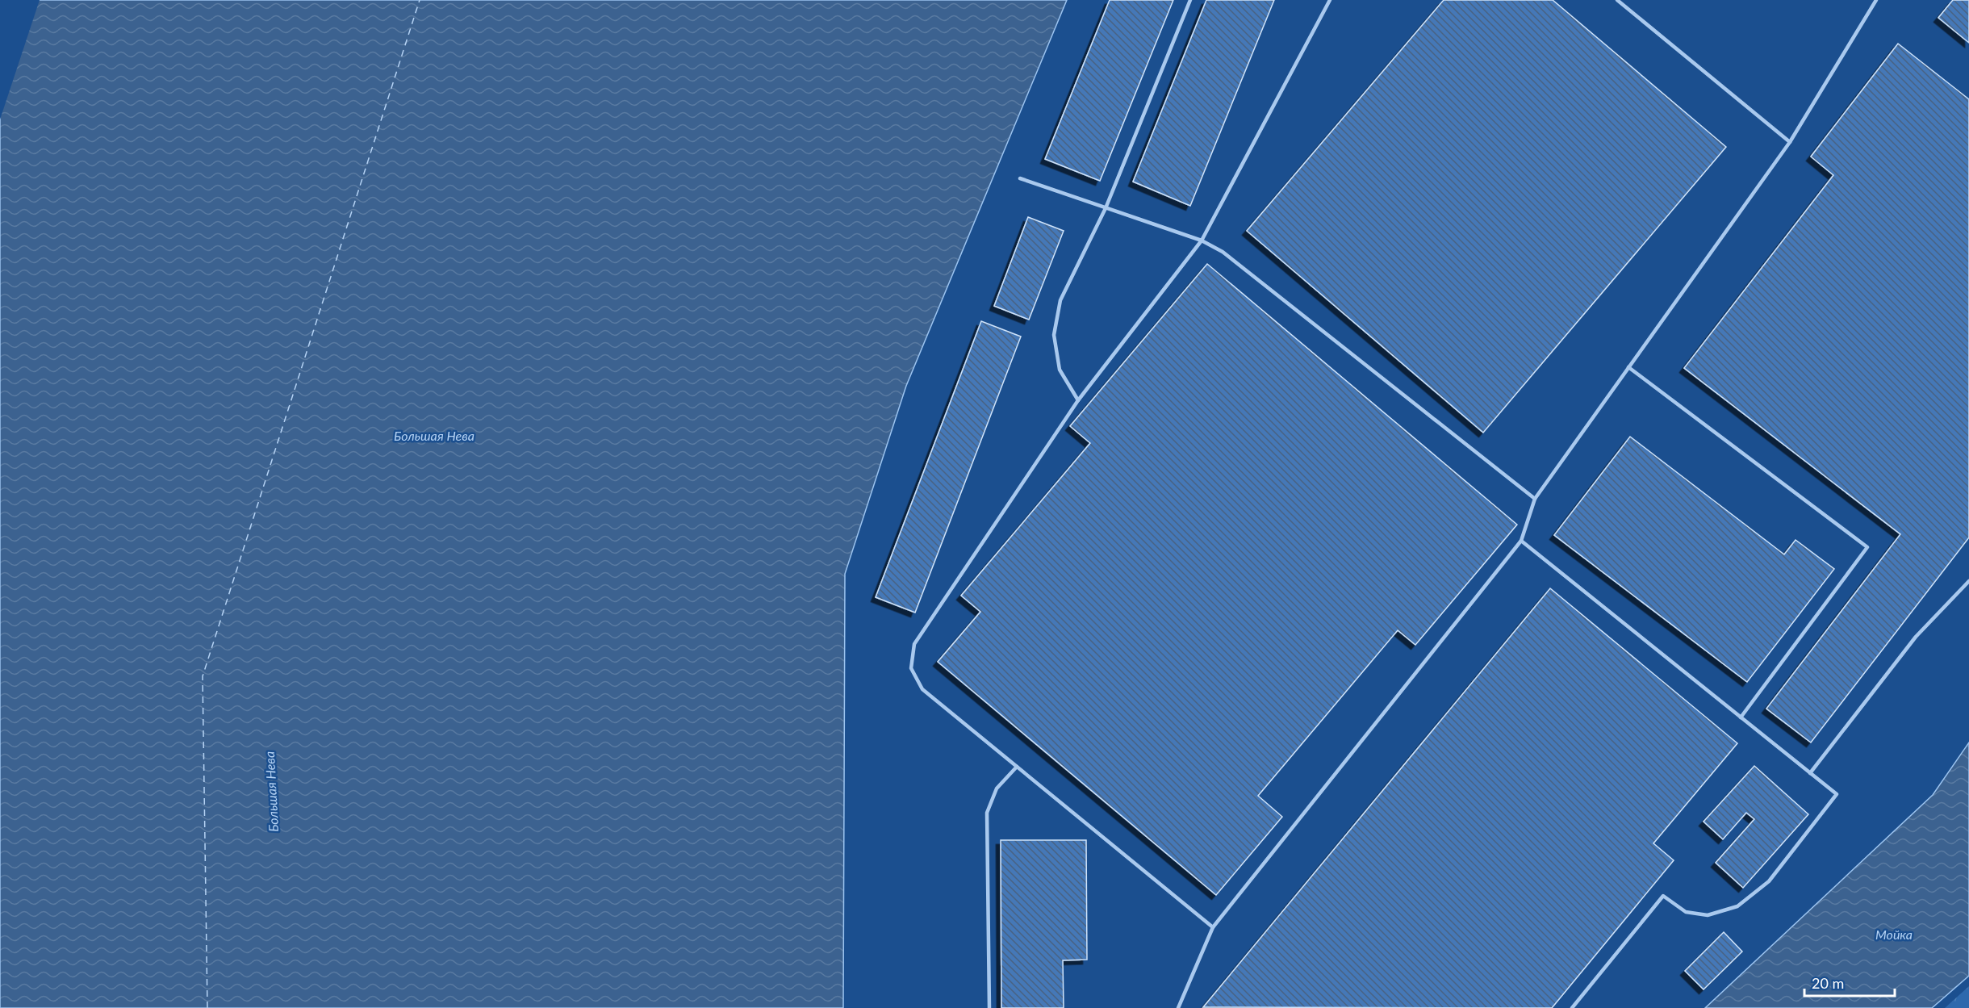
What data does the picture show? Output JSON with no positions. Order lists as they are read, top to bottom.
{
  "water": ["Большая Нева", "Мойка"],
  "scale_bar": "20 m"
}
